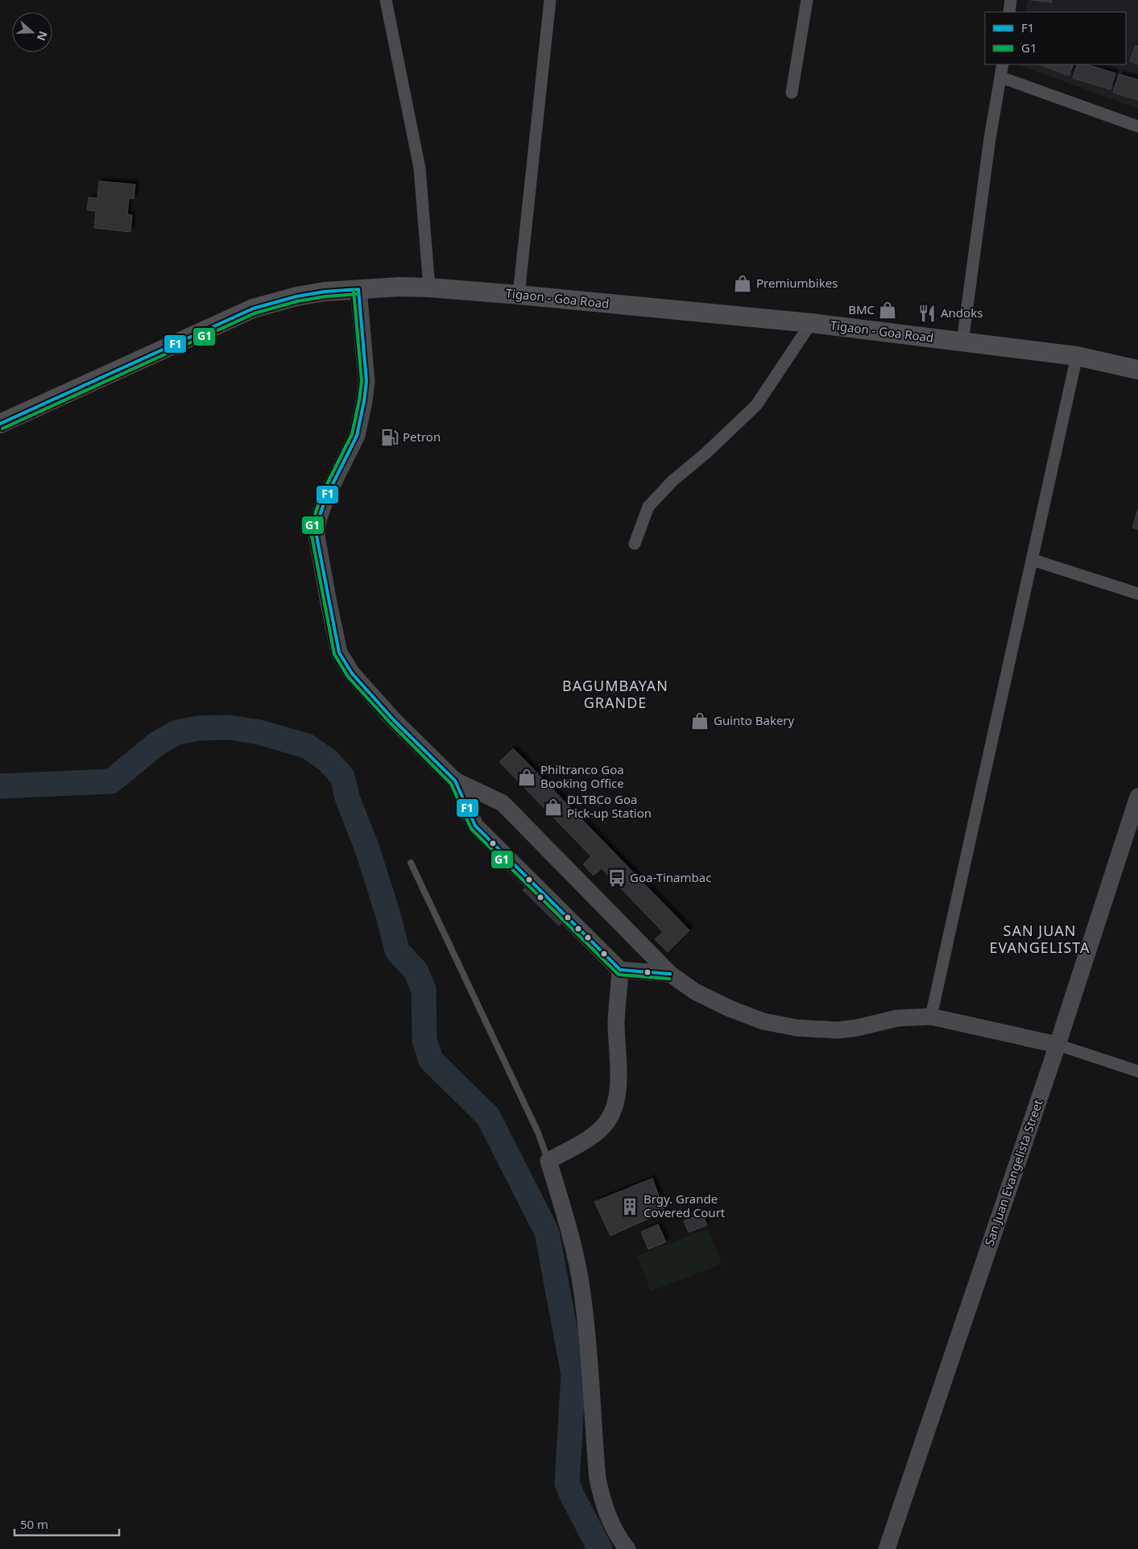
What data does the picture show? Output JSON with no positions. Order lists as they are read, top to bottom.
{
  "streets": {
    "main road": ["Tigaon - Goa Road"],
    "street": ["San Juan Evangelista Street"]
  },
  "districts": ["BAGUMBAYAN GRANDE", "SAN JUAN EVANGELISTA"],
  "places": {
    "shop": [
      "Premiumbikes",
      "BMC",
      "Guinto Bakery",
      "Philtranco Goa Booking Office",
      "DLTBCo Goa Pick-up Station"
    ],
    "restaurant": ["Andoks"],
    "fuel station": ["Petron"],
    "bus stop": ["Goa-Tinambac"],
    "building": ["Brgy. Grande Covered Court"]
  },
  "lines": ["transit line F1", "transit line G1"],
  "legend": ["F1", "G1"],
  "scale_bar": "50 m",
  "north": "right"
}
